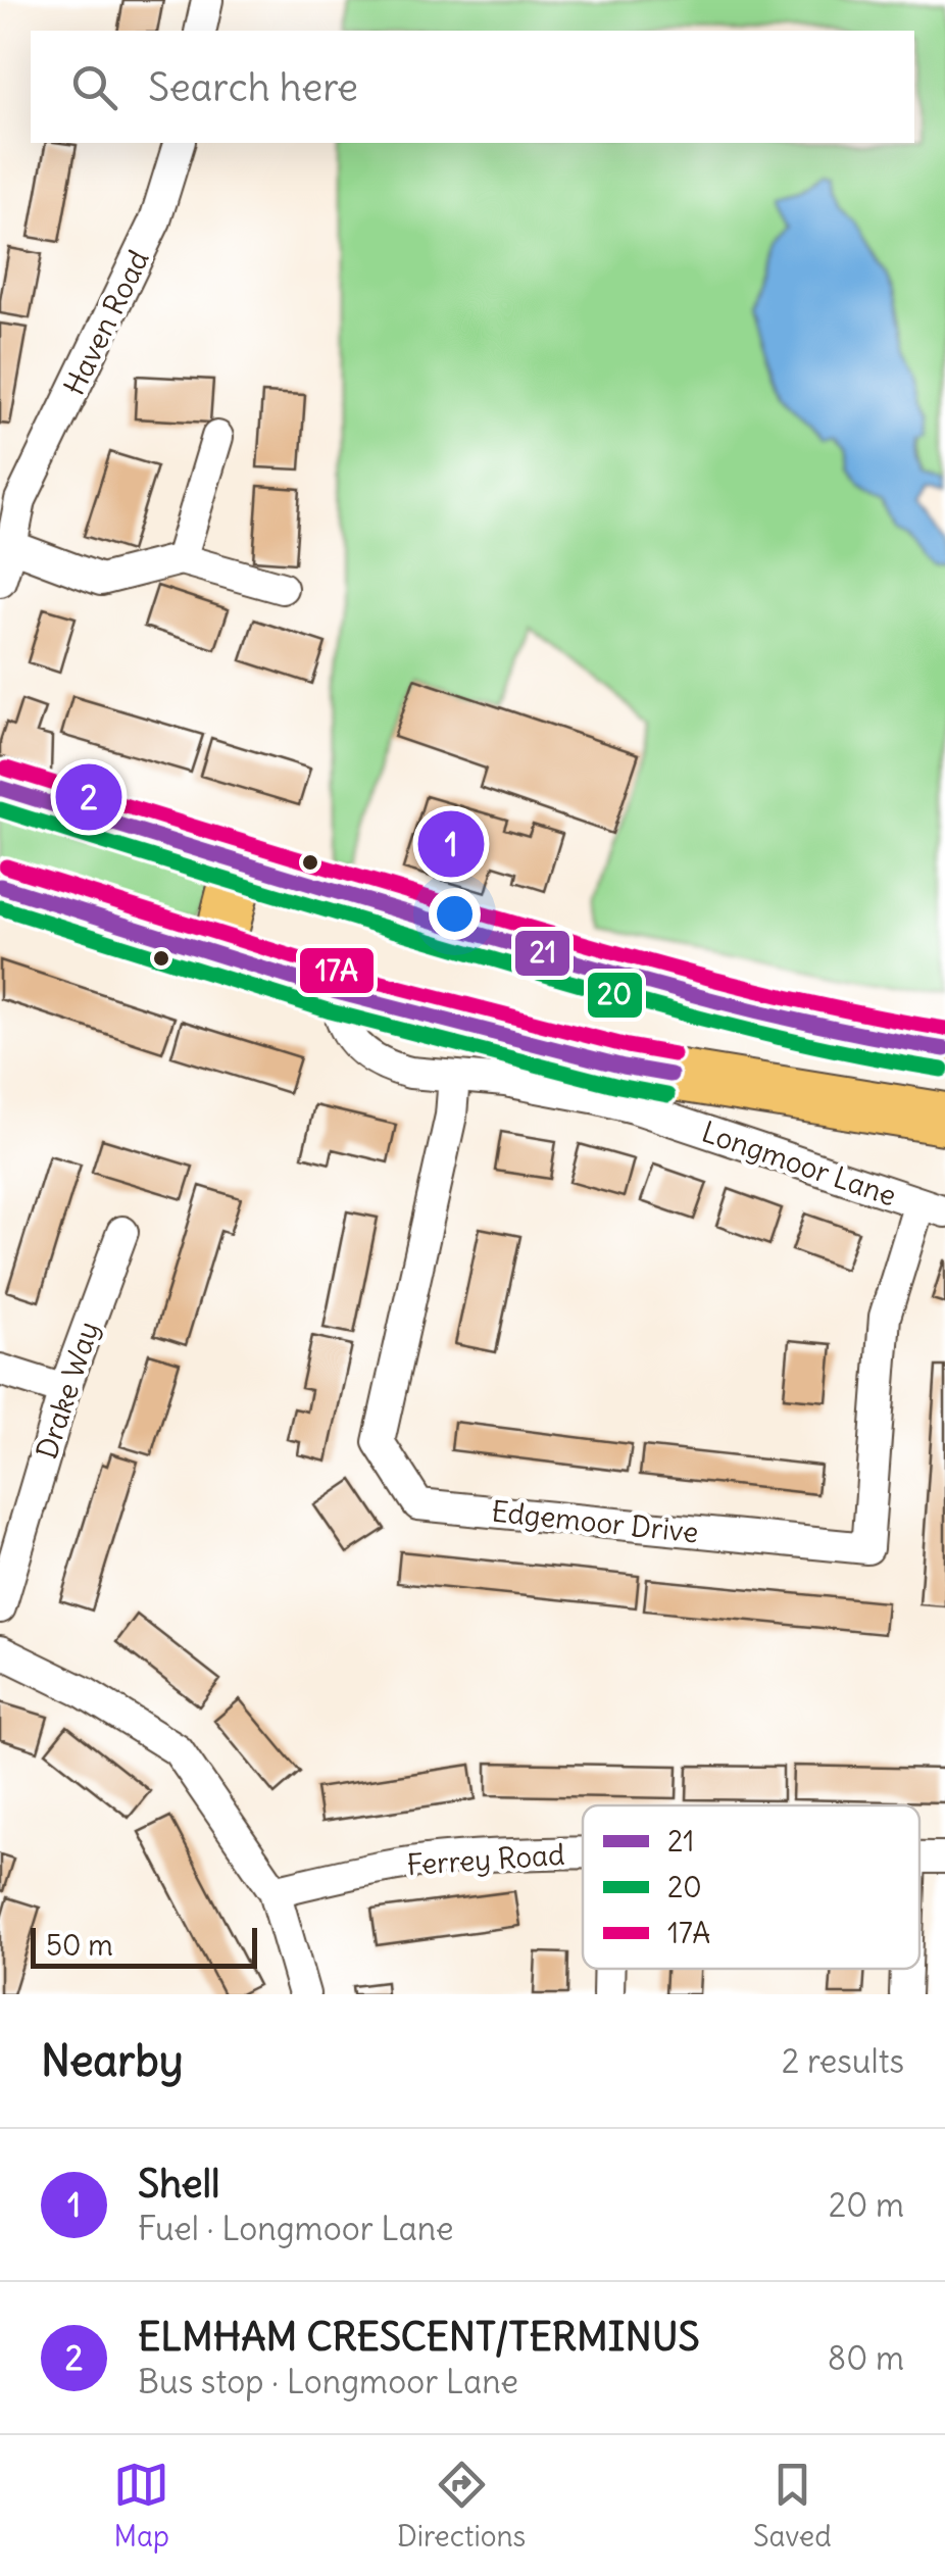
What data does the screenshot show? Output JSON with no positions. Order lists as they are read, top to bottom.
{
  "streets": {
    "main road": ["Longmoor Lane"],
    "street": [
      "Haven Road",
      "Drake Way",
      "Edgemoor Drive",
      "Ferrey Road"
    ]
  },
  "crossings": [
    ["Longmoor Lane", "Edgemoor Drive"]
  ],
  "lines": ["transit line 17A", "transit line 21", "transit line 20"],
  "legend": ["21", "20", "17A"],
  "scale_bar": "50 m",
  "page": {
    "search": "Search here",
    "pins": ["2", "1"],
    "scale": "50 m",
    "heading": ["Nearby", "2 results"],
    "list": [
      {
        "mark": "1",
        "name": "Shell",
        "note": "Fuel · Longmoor Lane",
        "value": "20 m"
      },
      {
        "mark": "2",
        "name": "ELMHAM CRESCENT/TERMINUS",
        "note": "Bus stop · Longmoor Lane",
        "value": "80 m"
      }
    ],
    "nav": ["Map", "Directions", "Saved"]
  }
}
